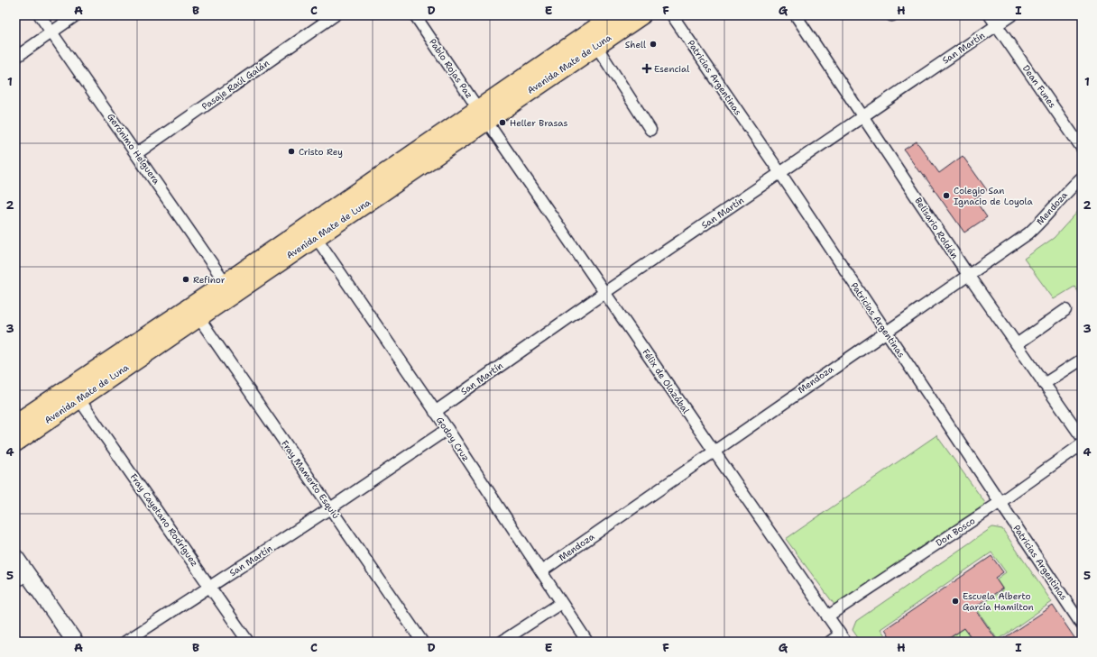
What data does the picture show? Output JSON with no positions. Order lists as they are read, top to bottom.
{
  "streets": {
    "main road": ["Avenida Mate de Luna"],
    "street": [
      "San Martín",
      "Pablo Rojas Paz",
      "Patricias Argentinas",
      "Pasaje Raúl Galán",
      "Dean Funes",
      "Gerónimo Helguera",
      "Mendoza",
      "Belisario Roldán",
      "Félix de Olazábal",
      "Godoy Cruz",
      "Fray Mamerto Esquiú",
      "Fray Cayetano Rodríguez",
      "Don Bosco"
    ]
  },
  "crossings": [
    ["San Martín", "Patricias Argentinas"],
    ["San Martín", "Dean Funes"],
    ["San Martín", "Belisario Roldán"],
    ["San Martín", "Félix de Olazábal"],
    ["San Martín", "Godoy Cruz"],
    ["San Martín", "Fray Mamerto Esquiú"],
    ["San Martín", "Fray Cayetano Rodríguez"],
    ["Avenida Mate de Luna", "Pablo Rojas Paz"],
    ["Avenida Mate de Luna", "Gerónimo Helguera"],
    ["Avenida Mate de Luna", "Félix de Olazábal"],
    ["Avenida Mate de Luna", "Godoy Cruz"],
    ["Avenida Mate de Luna", "Fray Mamerto Esquiú"],
    ["Avenida Mate de Luna", "Fray Cayetano Rodríguez"],
    ["Pablo Rojas Paz", "Félix de Olazábal"],
    ["Patricias Argentinas", "Mendoza"],
    ["Patricias Argentinas", "Don Bosco"],
    ["Pasaje Raúl Galán", "Gerónimo Helguera"],
    ["Mendoza", "Belisario Roldán"],
    ["Mendoza", "Félix de Olazábal"],
    ["Mendoza", "Godoy Cruz"],
    ["Félix de Olazábal", "Don Bosco"]
  ],
  "places": {
    "other": [
      "Shell",
      "Heller Brasas",
      "Cristo Rey",
      "Colegio San Ignacio de Loyola",
      "Refinor",
      "Escuela Alberto García Hamilton"
    ],
    "health": ["Esencial"]
  },
  "grid": {
    "columns": [
      "A",
      "B",
      "C",
      "D",
      "E",
      "F",
      "G",
      "H",
      "I"
    ],
    "rows": [
      "1",
      "2",
      "3",
      "4",
      "5"
    ]
  }
}
